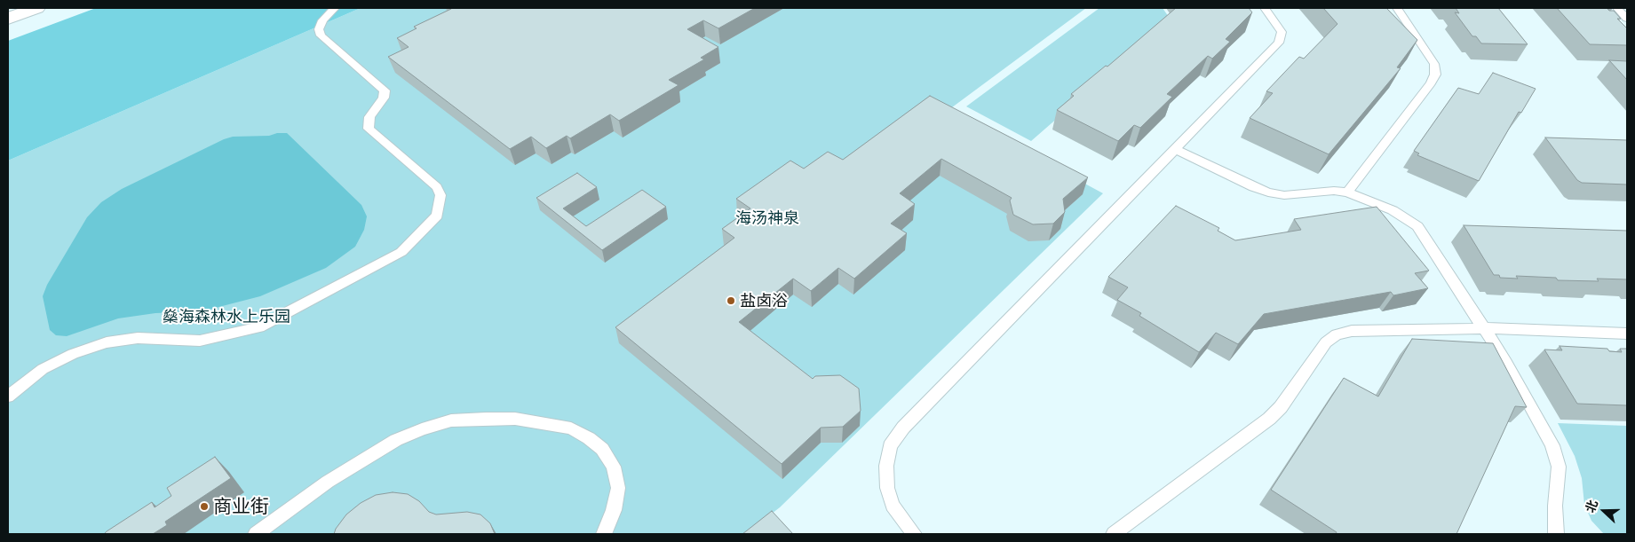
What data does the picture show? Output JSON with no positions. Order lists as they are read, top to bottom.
{
  "parks": ["海汤神泉", "燊海森林水上乐园"],
  "places": ["盐卤浴", "商业街"],
  "north": "left"
}
